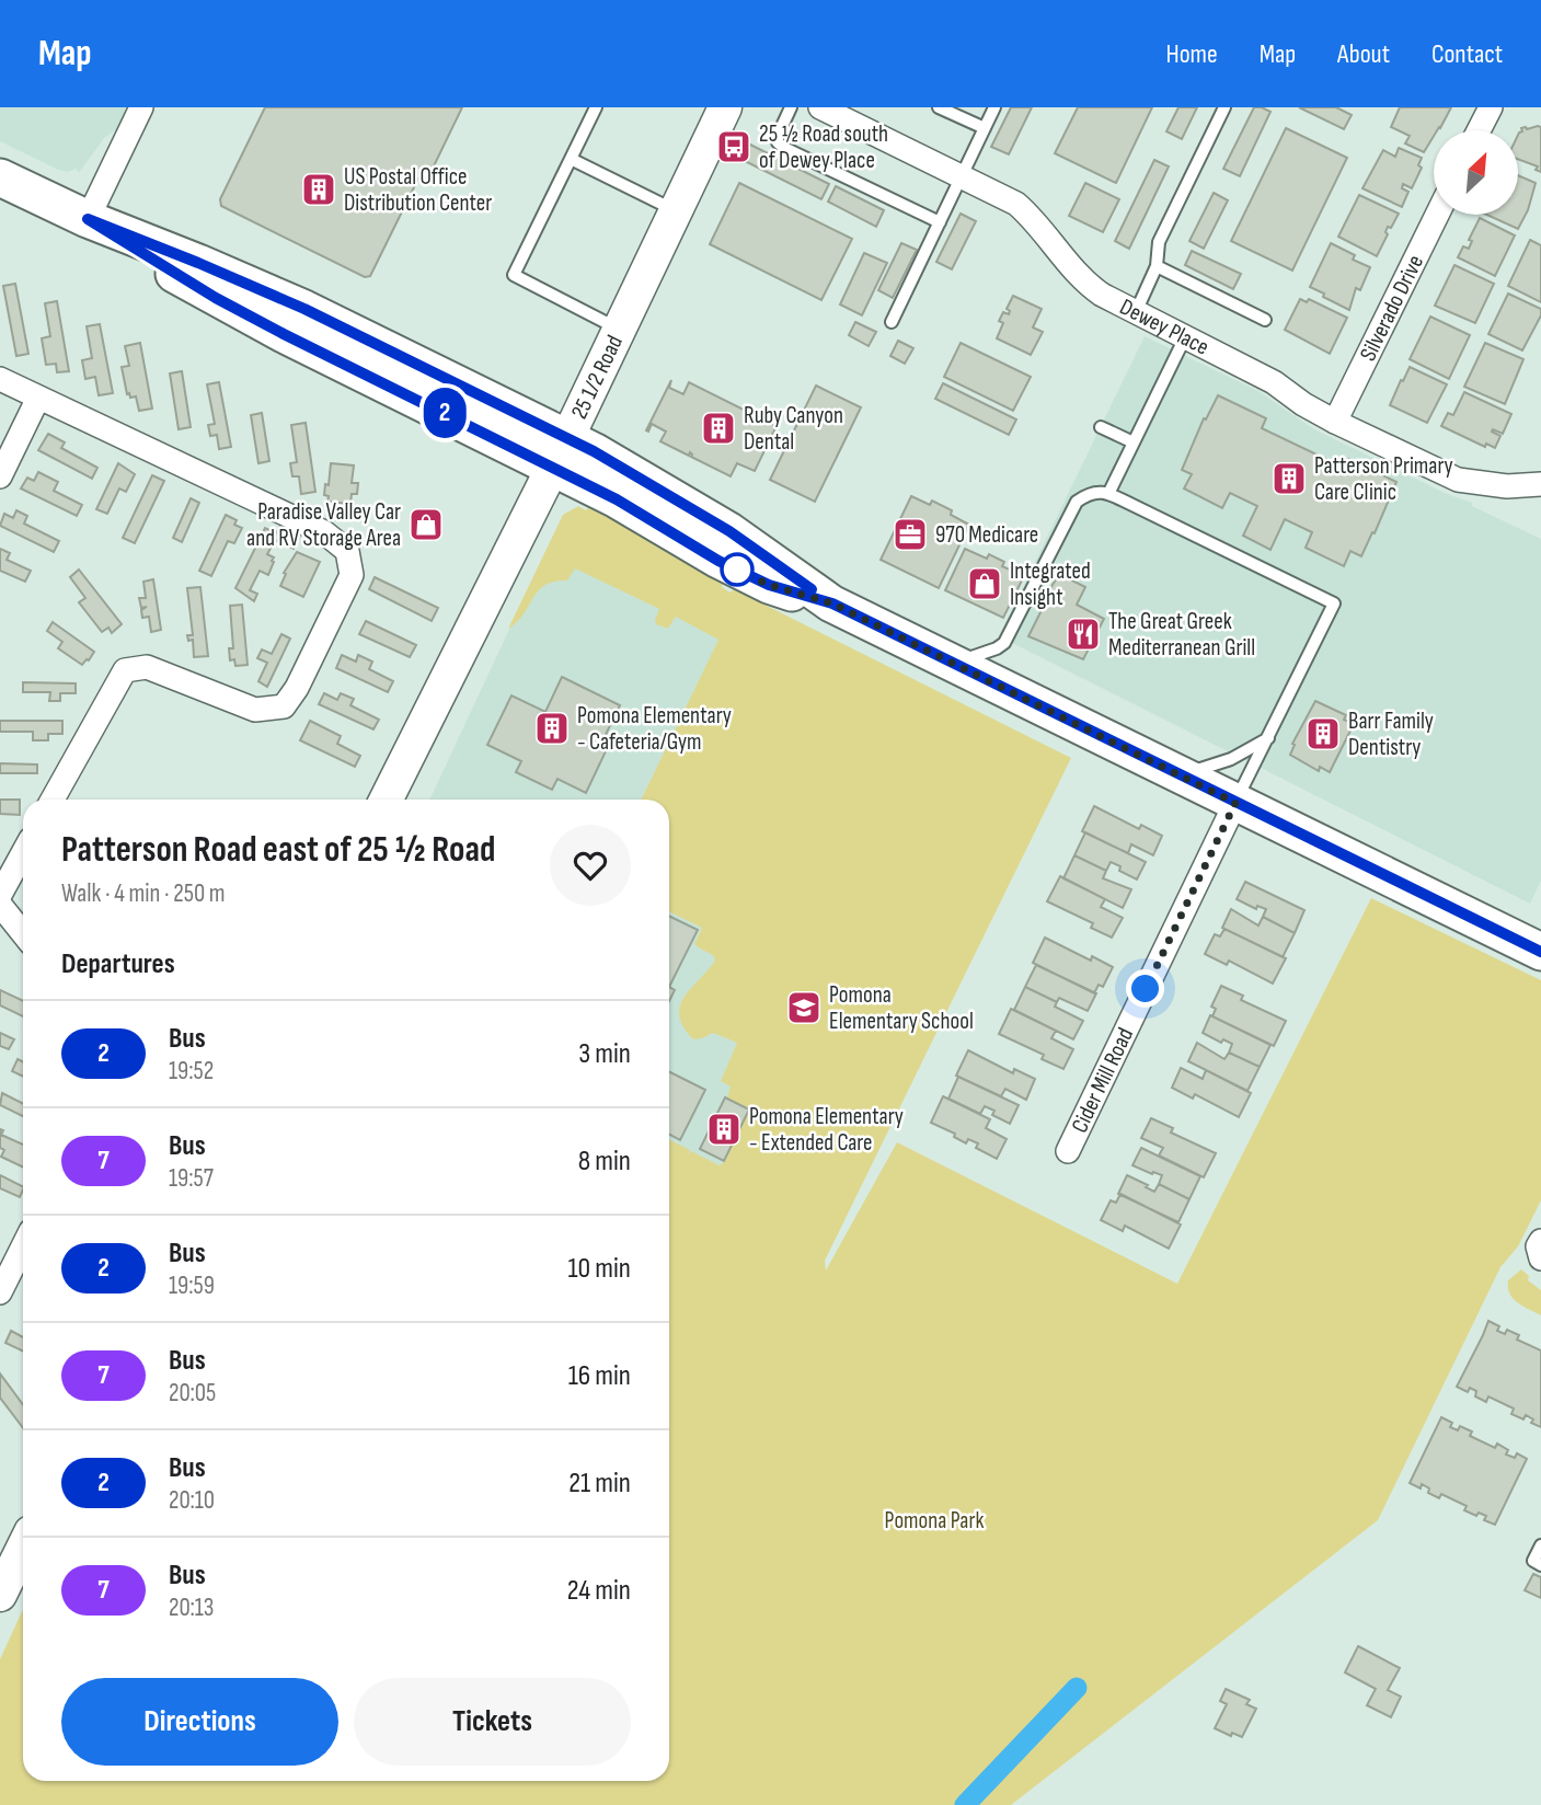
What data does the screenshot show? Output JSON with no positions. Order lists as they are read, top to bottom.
{
  "streets": {
    "street": [
      "Silverado Drive",
      "Dewey Place",
      "25 1/2 Road",
      "Cider Mill Road"
    ]
  },
  "crossings": [
    ["Silverado Drive", "Dewey Place"]
  ],
  "parks": ["Pomona Park"],
  "places": {
    "bus stop": ["25 ½ Road south of Dewey Place"],
    "building": [
      "US Postal Office Distribution Center",
      "Ruby Canyon Dental",
      "Patterson Primary Care Clinic",
      "Pomona Elementary - Cafeteria/Gym",
      "Barr Family Dentistry",
      "Pomona Elementary - Extended Care"
    ],
    "shop": ["Paradise Valley Car and RV Storage Area", "Integrated Insight"],
    "office": ["970 Medicare"],
    "restaurant": ["The Great Greek Mediterranean Grill"],
    "school or university": ["Pomona Elementary School"]
  },
  "lines": ["bus line 2"],
  "north": "top right",
  "page": {
    "header": "Map",
    "nav": [
      "Home",
      "Map",
      "About",
      "Contact"
    ],
    "on_map": "2",
    "heading": [
      ["Patterson Road east of 25 ½ Road", "Walk · 4 min · 250 m"],
      "Departures"
    ],
    "list": [
      {
        "mark": "2",
        "name": "Bus",
        "note": "19:52",
        "value": "3 min"
      },
      {
        "mark": "7",
        "name": "Bus",
        "note": "19:57",
        "value": "8 min"
      },
      {
        "mark": "2",
        "name": "Bus",
        "note": "19:59",
        "value": "10 min"
      },
      {
        "mark": "7",
        "name": "Bus",
        "note": "20:05",
        "value": "16 min"
      },
      {
        "mark": "2",
        "name": "Bus",
        "note": "20:10",
        "value": "21 min"
      },
      {
        "mark": "7",
        "name": "Bus",
        "note": "20:13",
        "value": "24 min"
      }
    ],
    "buttons": ["Directions", "Tickets"]
  }
}
